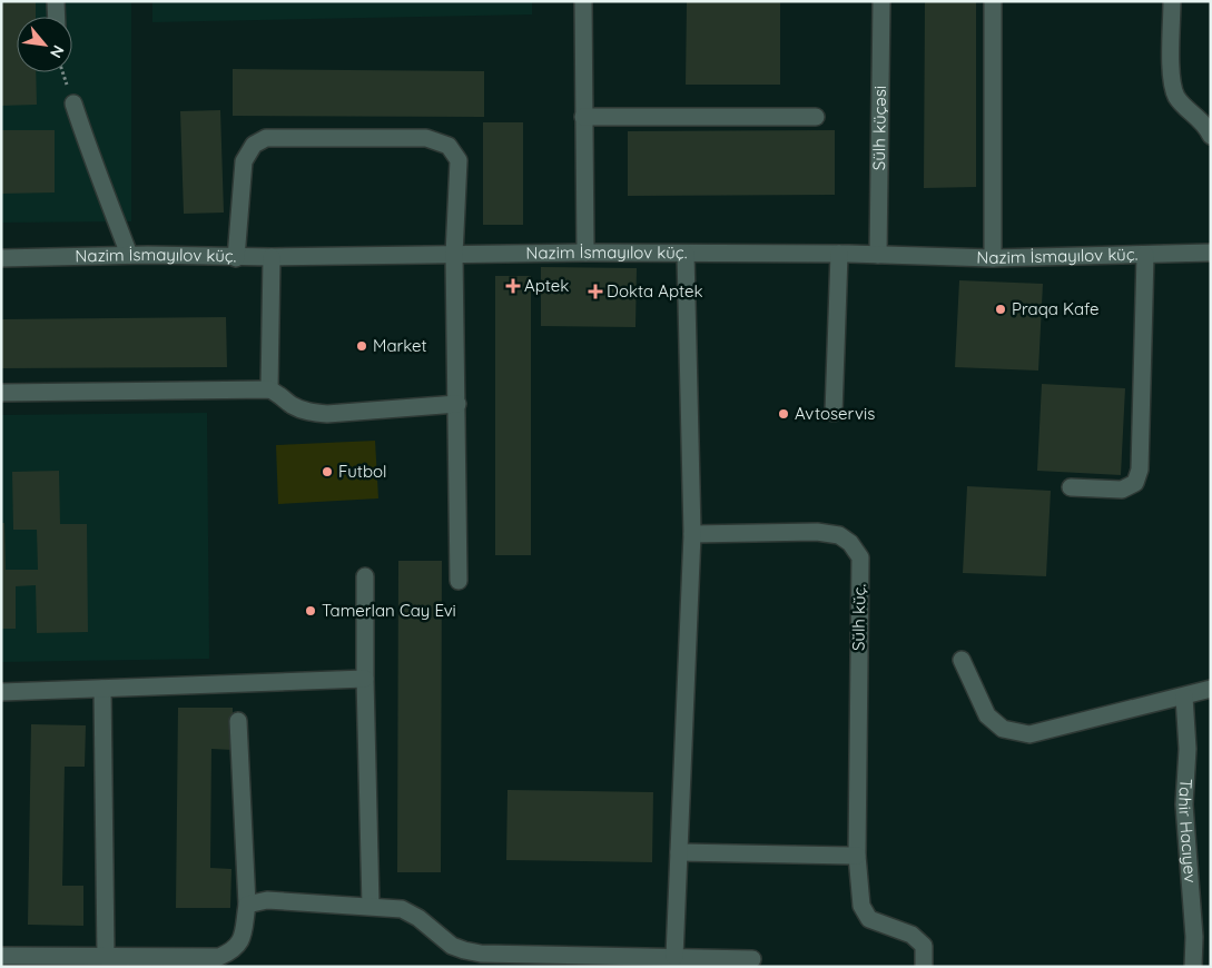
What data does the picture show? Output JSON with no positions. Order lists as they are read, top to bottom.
{
  "streets": {
    "street": [
      "Sülh küçəsi",
      "Nazim İsmayılov küç.",
      "Sülh küç.",
      "Tahir Hacıyev"
    ]
  },
  "crossings": [
    ["Sülh küçəsi", "Nazim İsmayılov küç."]
  ],
  "places": {
    "health": ["Aptek", "Dokta Aptek"],
    "other": [
      "Praqa Kafe",
      "Market",
      "Avtoservis",
      "Futbol",
      "Tamerlan Cay Evi"
    ]
  },
  "north": "bottom right"
}
